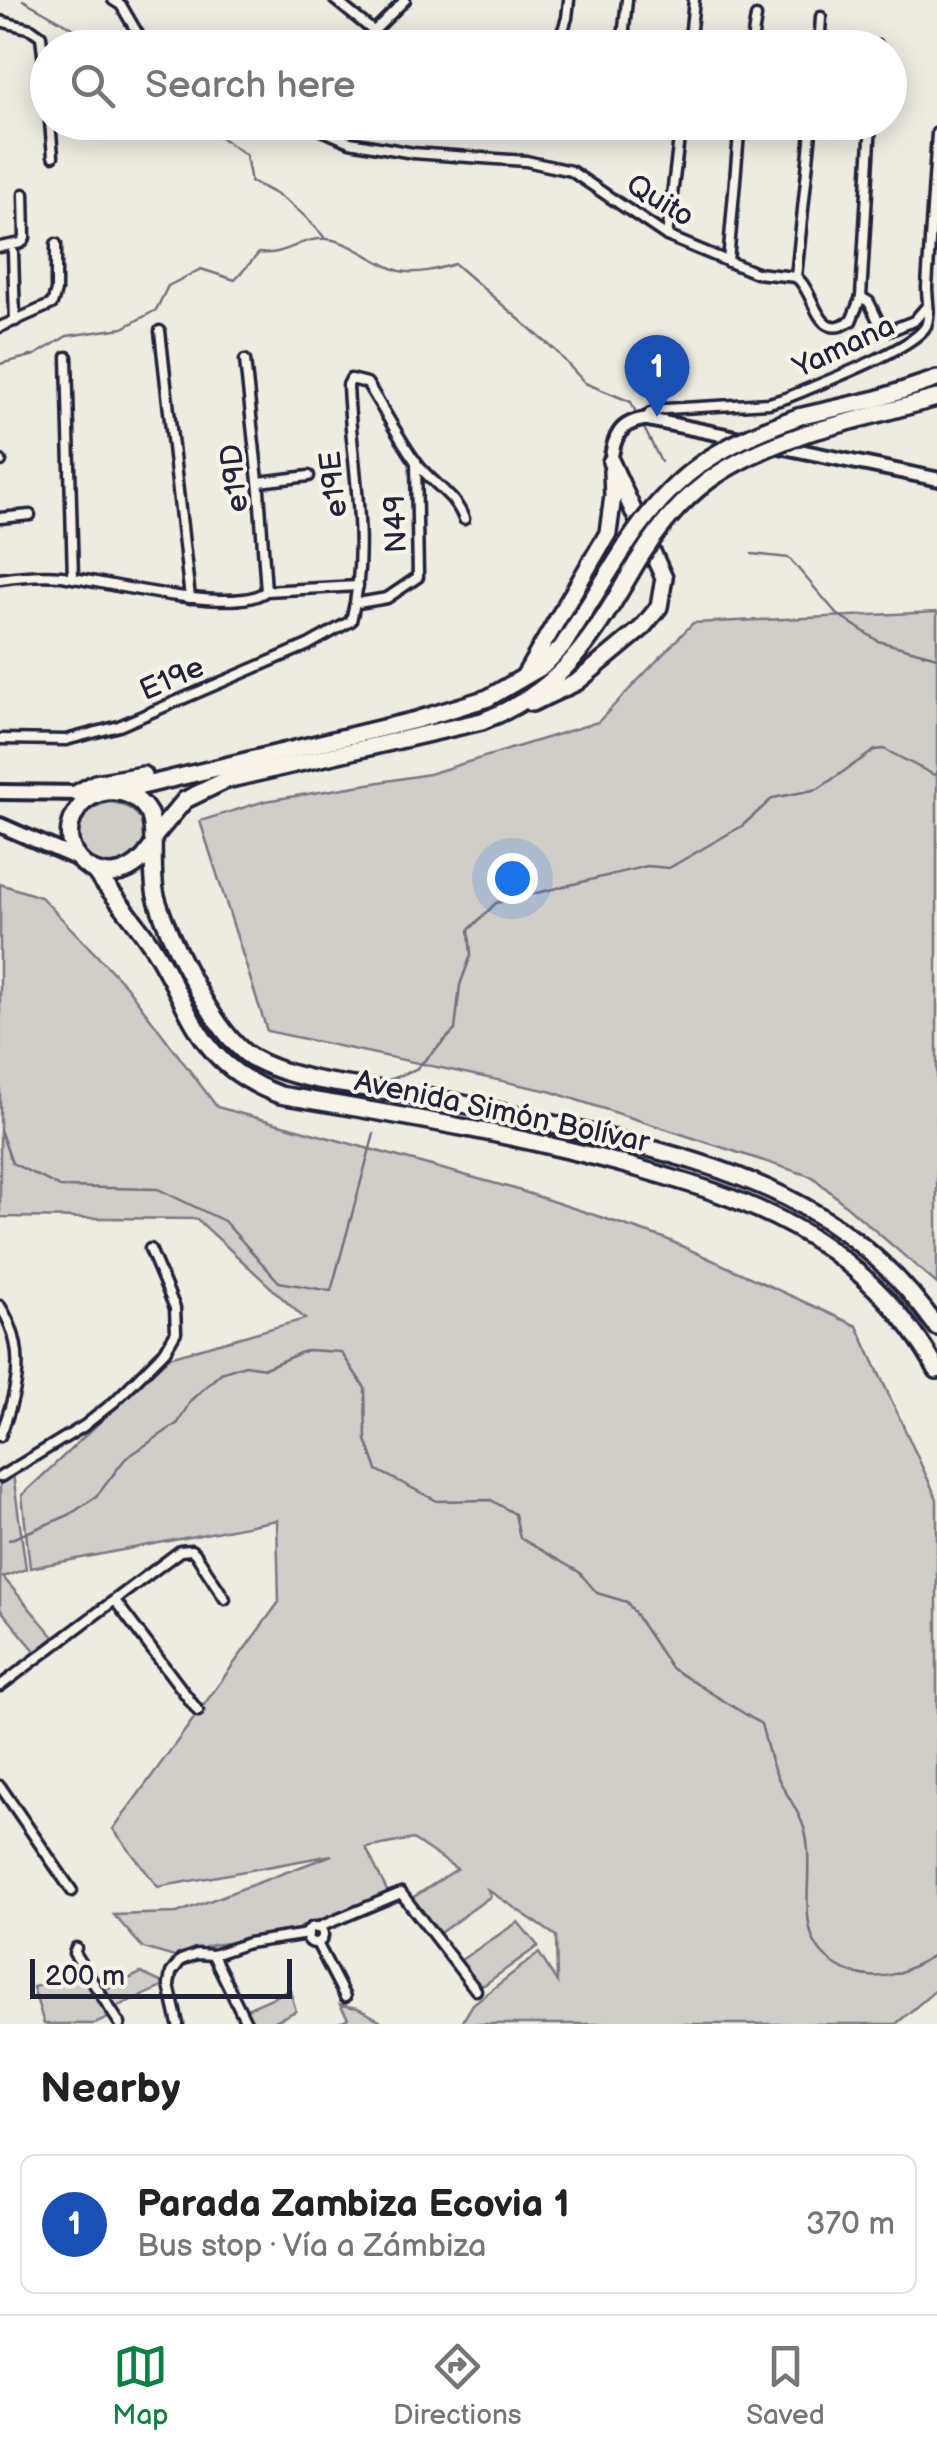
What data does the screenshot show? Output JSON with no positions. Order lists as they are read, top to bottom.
{
  "streets": {
    "highway": ["Avenida Simón Bolívar"],
    "street": [
      "Quito",
      "Yamana",
      "e19D",
      "e19E",
      "N49",
      "E19e"
    ]
  },
  "crossings": [
    ["e19E", "N49"],
    ["e19E", "E19e"]
  ],
  "scale_bar": "200 m",
  "page": {
    "search": "Search here",
    "pins": "1",
    "scale": "200 m",
    "heading": "Nearby",
    "list": [
      {
        "mark": "1",
        "name": "Parada Zambiza Ecovia 1",
        "note": "Bus stop · Vía a Zámbiza",
        "value": "370 m"
      }
    ],
    "nav": ["Map", "Directions", "Saved"]
  }
}
